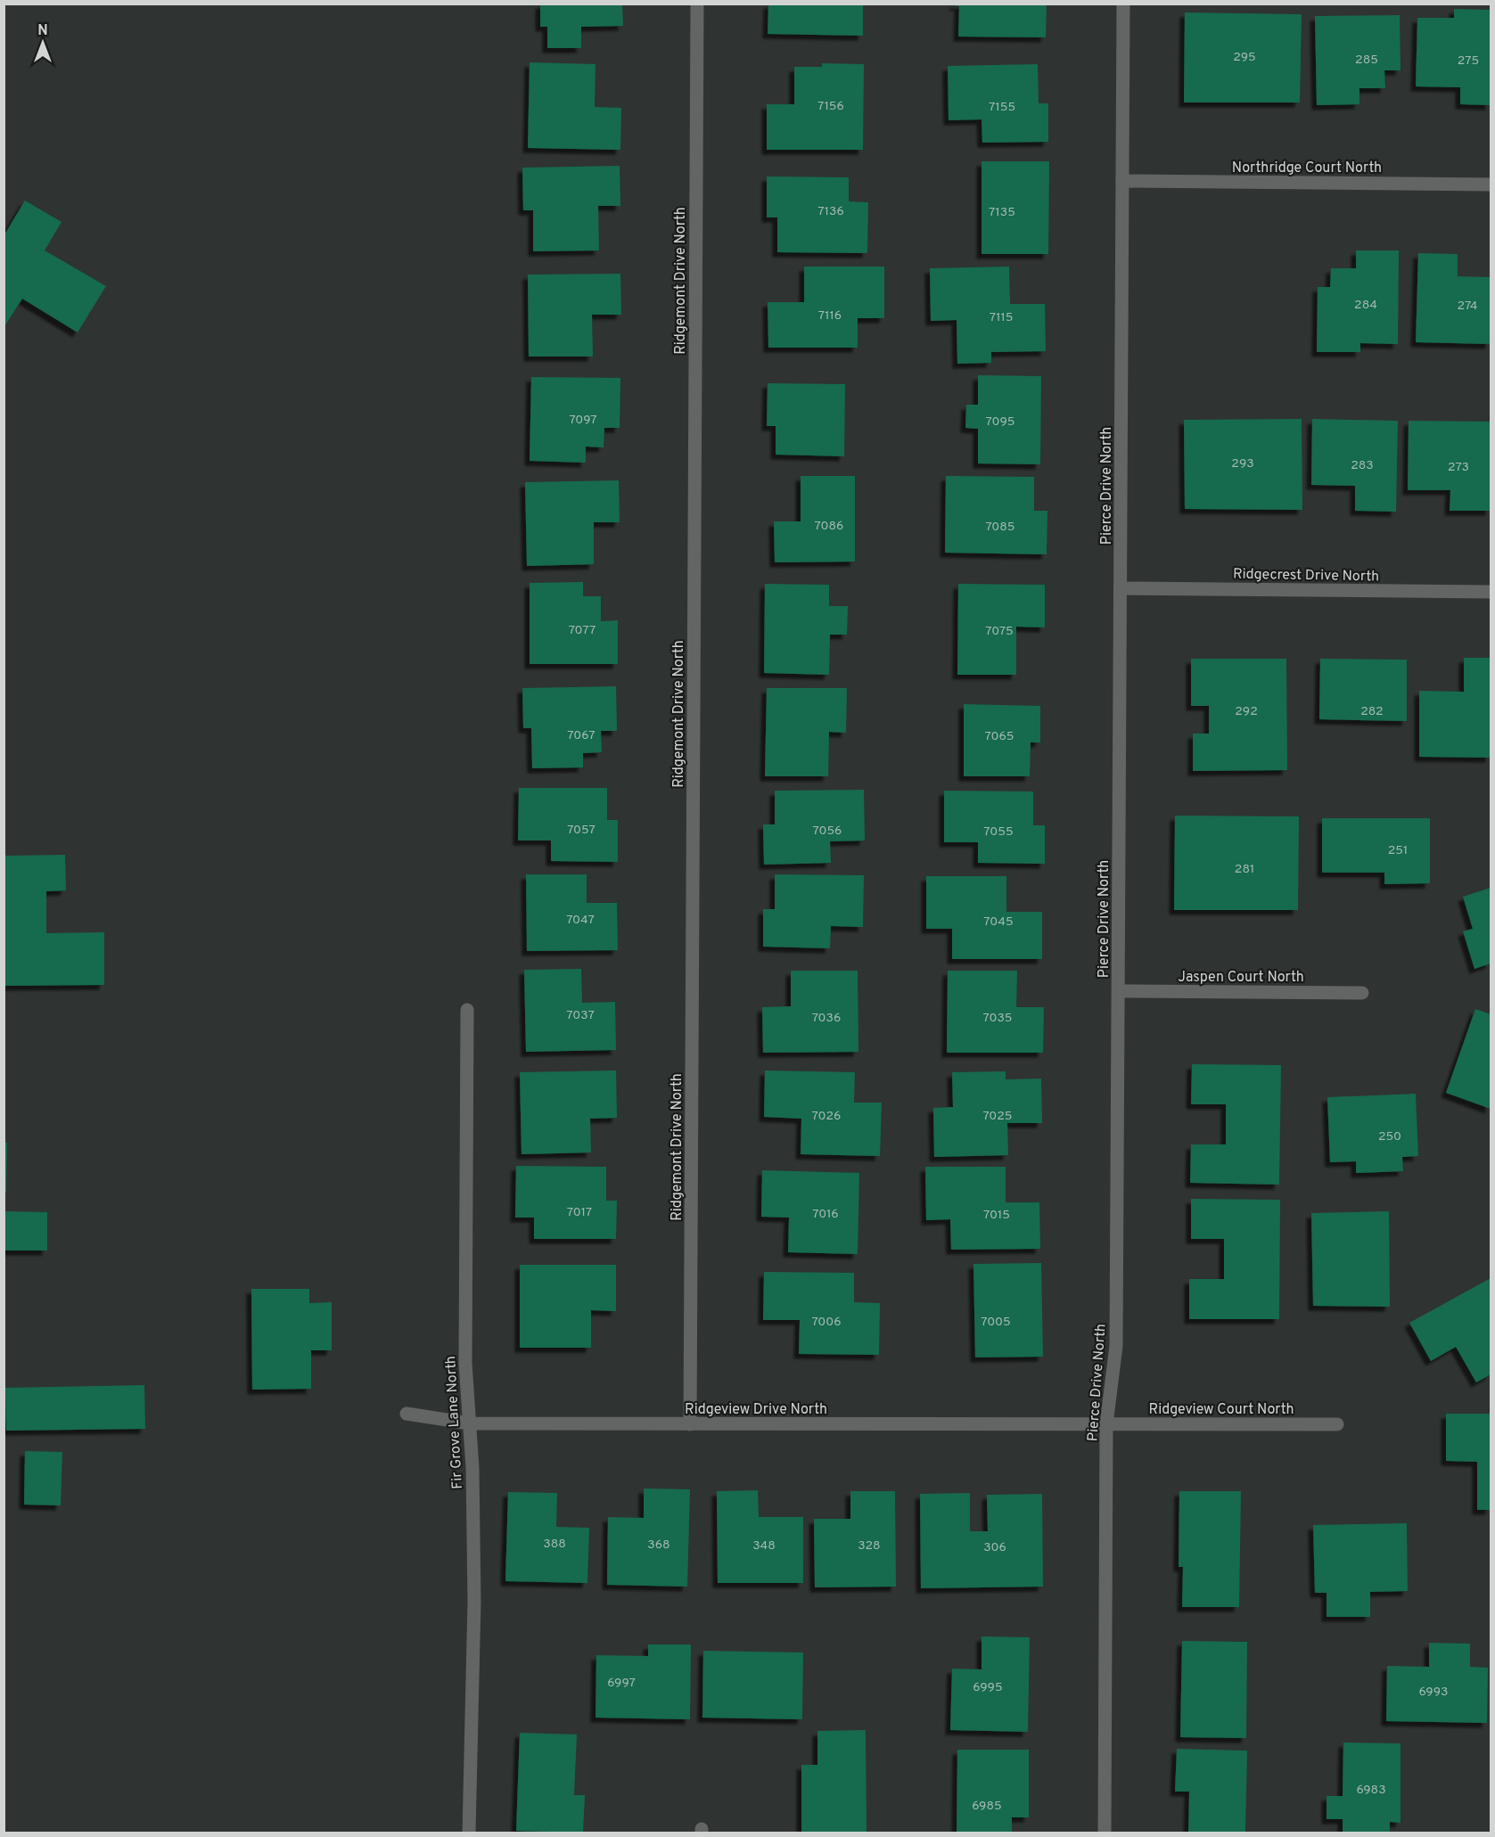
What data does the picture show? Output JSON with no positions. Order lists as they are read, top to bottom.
{
  "streets": {
    "street": [
      "Northridge Court North",
      "Ridgemont Drive North",
      "Pierce Drive North",
      "Ridgecrest Drive North",
      "Jaspen Court North",
      "Ridgeview Drive North",
      "Ridgeview Court North",
      "Fir Grove Lane North"
    ]
  },
  "crossings": [
    ["Northridge Court North", "Pierce Drive North"],
    ["Ridgemont Drive North", "Ridgeview Drive North"],
    ["Pierce Drive North", "Ridgecrest Drive North"],
    ["Pierce Drive North", "Jaspen Court North"],
    ["Pierce Drive North", "Ridgeview Drive North"],
    ["Pierce Drive North", "Ridgeview Court North"],
    ["Ridgeview Drive North", "Ridgeview Court North"],
    ["Ridgeview Drive North", "Fir Grove Lane North"]
  ],
  "house_numbers": [
    "295",
    "285",
    "275",
    "7156",
    "7155",
    "7136",
    "7135",
    "284",
    "274",
    "7116",
    "7115",
    "7097",
    "7095",
    "293",
    "283",
    "273",
    "7086",
    "7085",
    "7077",
    "7075",
    "292",
    "282",
    "7067",
    "7065",
    "7057",
    "7056",
    "7055",
    "251",
    "281",
    "7047",
    "7045",
    "7037",
    "7036",
    "7035",
    "7026",
    "7025",
    "250",
    "7017",
    "7016",
    "7015",
    "7006",
    "7005",
    "388",
    "368",
    "348",
    "328",
    "306",
    "6997",
    "6995",
    "6993",
    "6983",
    "6985"
  ],
  "north": "top"
}
